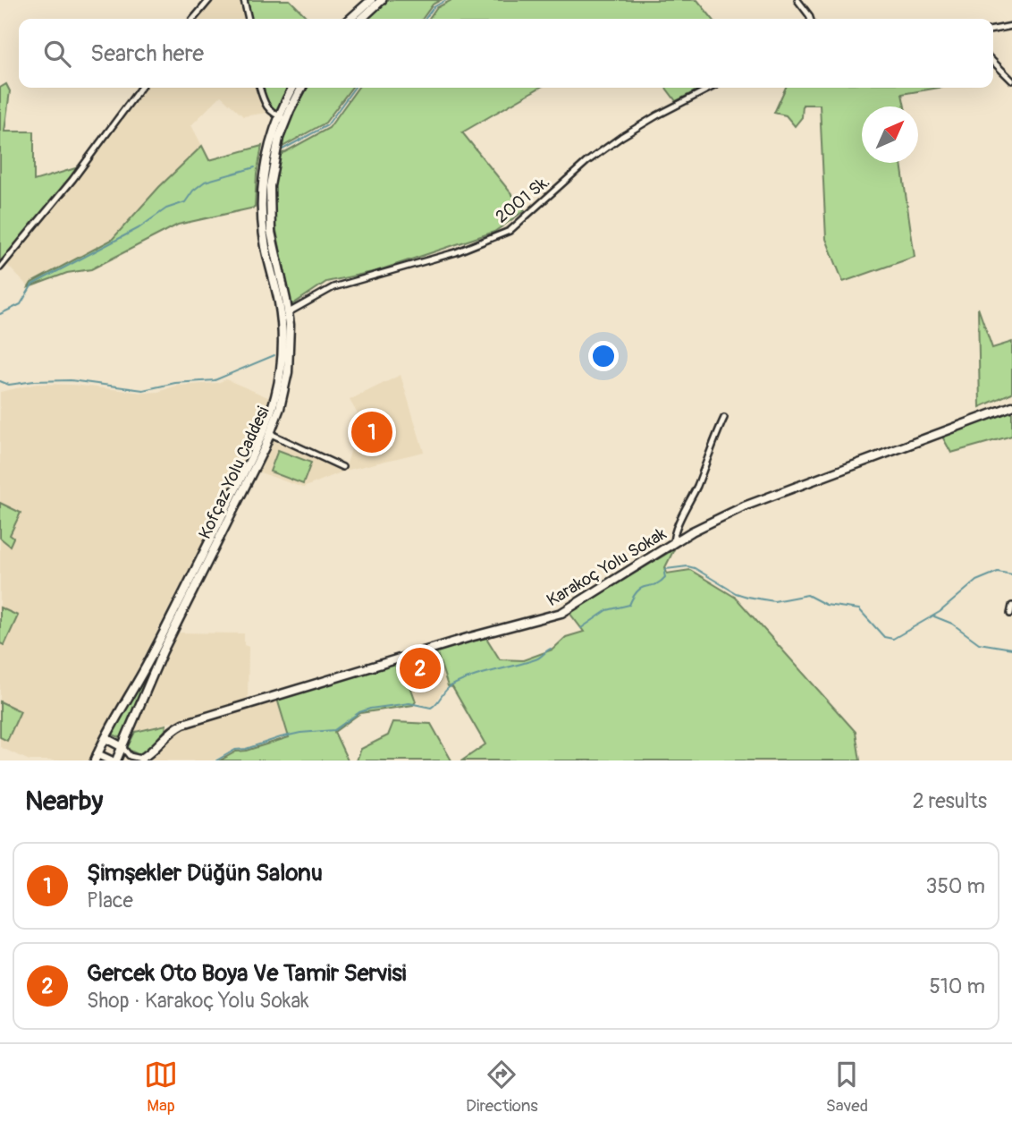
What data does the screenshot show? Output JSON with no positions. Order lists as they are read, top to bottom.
{
  "streets": {
    "main road": ["Kofçaz Yolu Caddesi", "Karakoç Yolu Sokak"],
    "street": ["2001 Sk."]
  },
  "crossings": [
    ["2001 Sk.", "Kofçaz Yolu Caddesi"],
    ["Kofçaz Yolu Caddesi", "Karakoç Yolu Sokak"]
  ],
  "north": "top right",
  "page": {
    "search": "Search here",
    "pins": ["1", "2"],
    "heading": ["Nearby", "2 results"],
    "list": [
      {
        "mark": "1",
        "name": "Şimşekler Düğün Salonu",
        "note": "Place",
        "value": "350 m"
      },
      {
        "mark": "2",
        "name": "Gercek Oto Boya Ve Tamir Servisi",
        "note": "Shop · Karakoç Yolu Sokak",
        "value": "510 m"
      }
    ],
    "nav": ["Map", "Directions", "Saved"]
  }
}
